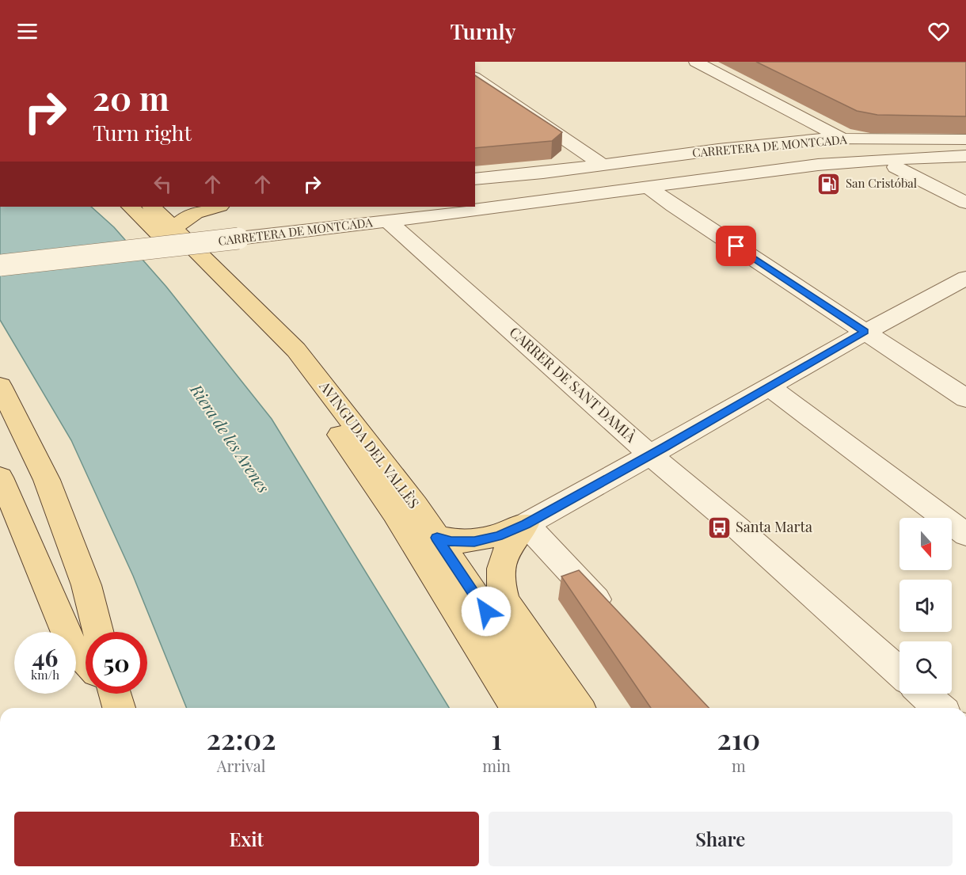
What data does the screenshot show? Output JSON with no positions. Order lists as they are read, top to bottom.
{
  "streets": {
    "main road": ["AVINGUDA DEL VALLÈS"],
    "street": ["CARRETERA DE MONTCADA", "CARRER DE SANT DAMIÀ"]
  },
  "crossings": [
    ["CARRETERA DE MONTCADA", "CARRER DE SANT DAMIÀ"]
  ],
  "water": ["Riera de les Arenes"],
  "places": {
    "fuel station": ["San Cristóbal"],
    "bus stop": ["Santa Marta"]
  },
  "north": "bottom",
  "page": {
    "header": "Turnly",
    "turn": ["20 m", "Turn right"],
    "speed": "46 km/h",
    "limit": "50",
    "eta": [
      "22:02",
      "Arrival",
      "1",
      "min",
      "210",
      "m"
    ],
    "buttons": ["Exit", "Share"]
  }
}
